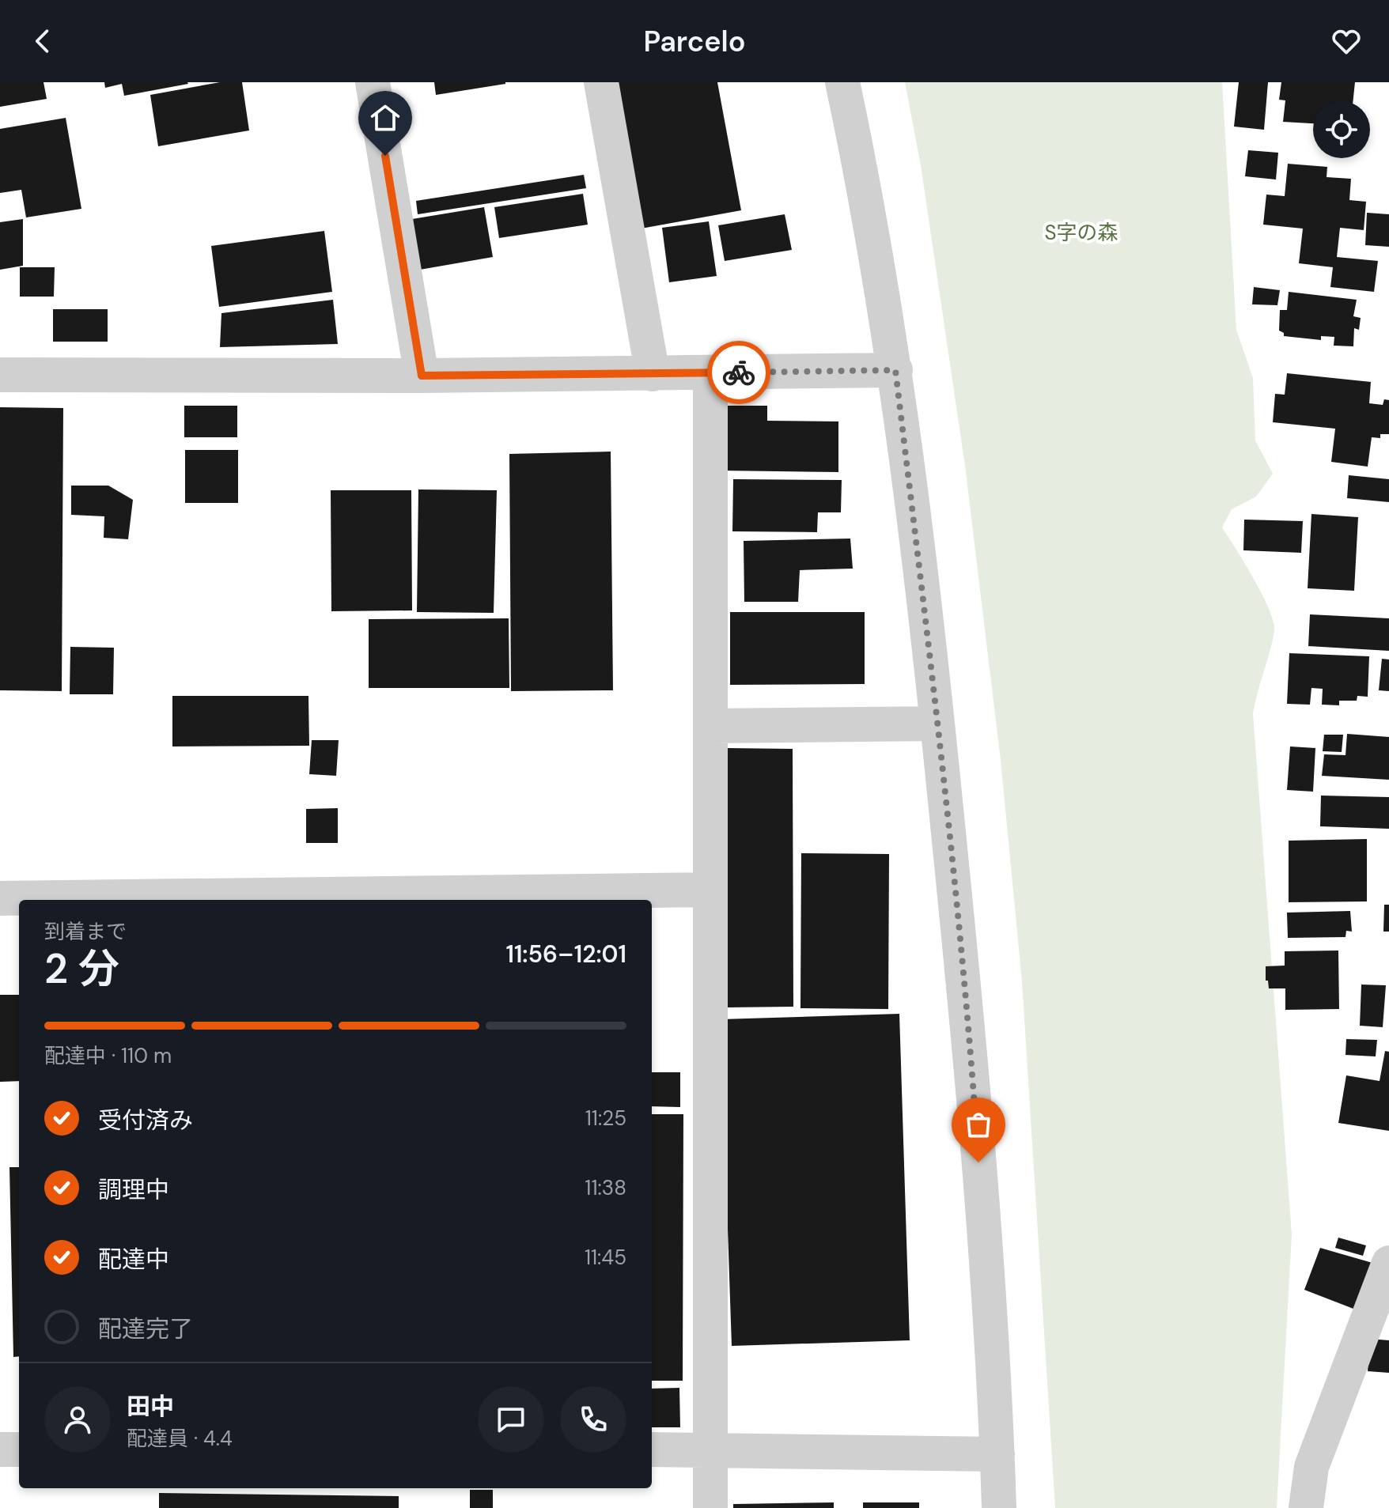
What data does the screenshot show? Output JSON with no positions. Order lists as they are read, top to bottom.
{
  "parks": ["S字の森"],
  "page": {
    "header": "Parcelo",
    "heading": ["2 分", "到着まで", "11:56–12:01"],
    "panel": ["田中", "配達員 · 4.4"],
    "bar": "配達中 · 110 m",
    "list": [
      ["受付済み", "11:25"],
      ["調理中", "11:38"],
      ["配達中", "11:45"],
      "配達完了"
    ]
  }
}
